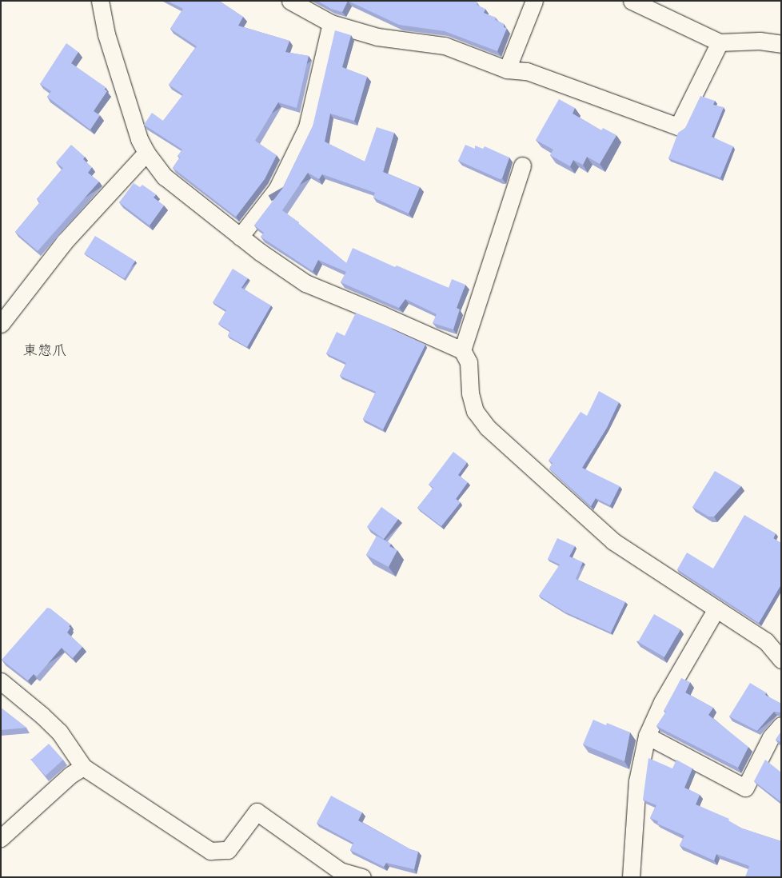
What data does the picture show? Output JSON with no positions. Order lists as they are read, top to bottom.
{
  "districts": ["東惣爪"]
}
